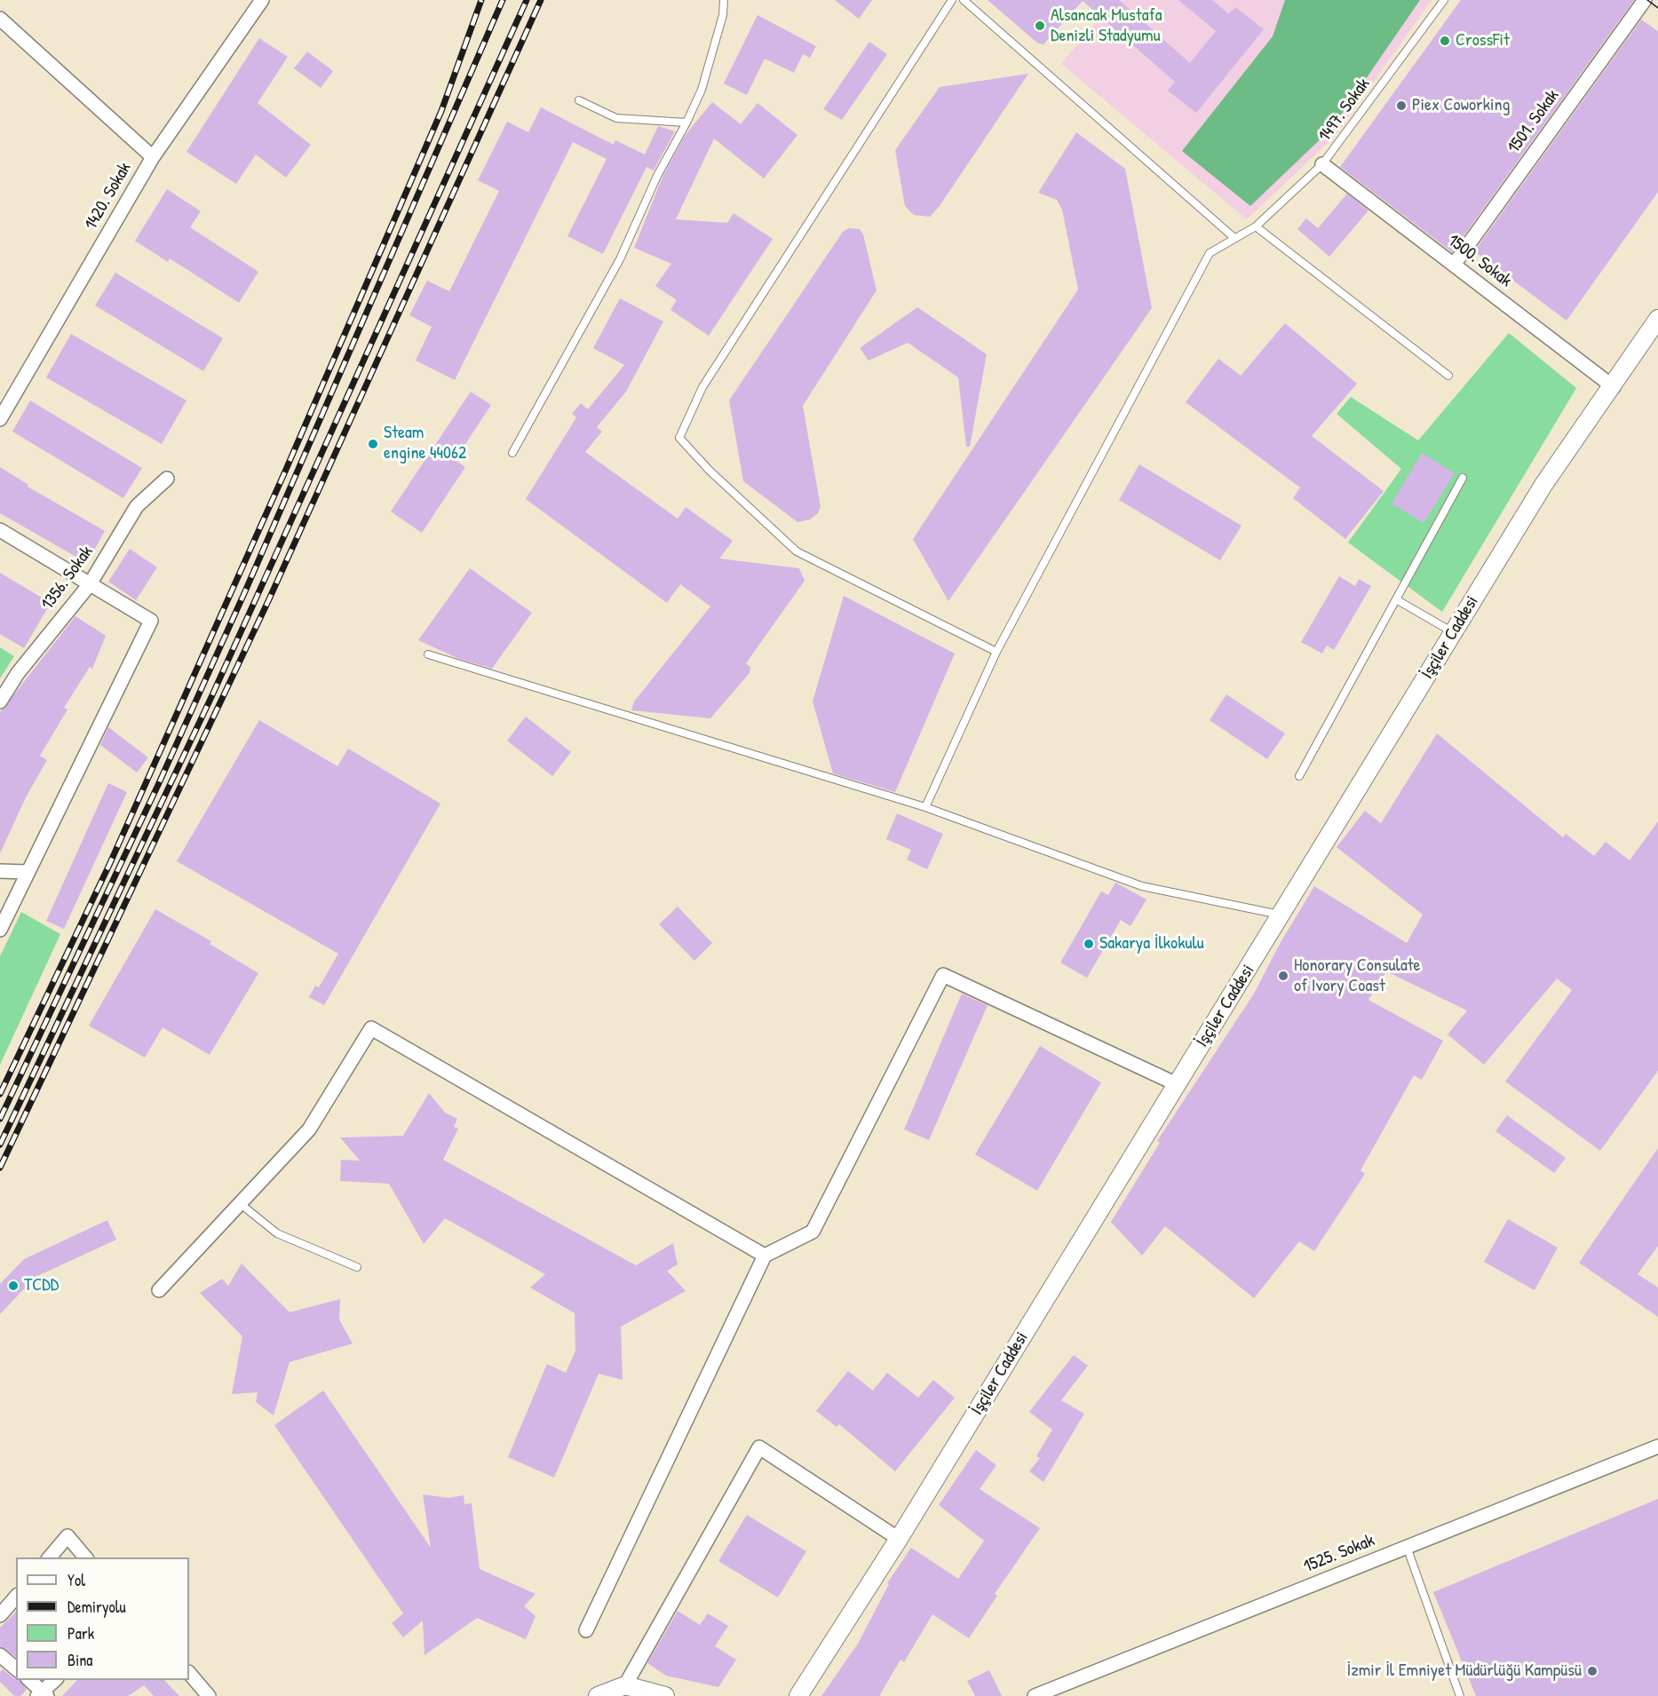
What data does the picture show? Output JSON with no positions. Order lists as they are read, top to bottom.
{
  "streets": {
    "street": [
      "1501. Sokak",
      "1420. Sokak",
      "1500. Sokak",
      "1356. Sokak",
      "İşçiler Caddesi",
      "1525. Sokak"
    ],
    "lane": ["1497. Sokak"]
  },
  "crossings": [
    ["1497. Sokak", "1500. Sokak"],
    ["1501. Sokak", "1500. Sokak"],
    ["1500. Sokak", "İşçiler Caddesi"]
  ],
  "places": [
    "Alsancak Mustafa Denizli Stadyumu",
    "CrossFit",
    "Piex Coworking",
    "Steam engine 44062",
    "Sakarya İlkokulu",
    "Honorary Consulate of Ivory Coast",
    "TCDD",
    "İzmir İl Emniyet Müdürlüğü Kampüsü"
  ],
  "legend": [
    "Yol",
    "Demiryolu",
    "Park",
    "Bina"
  ]
}
